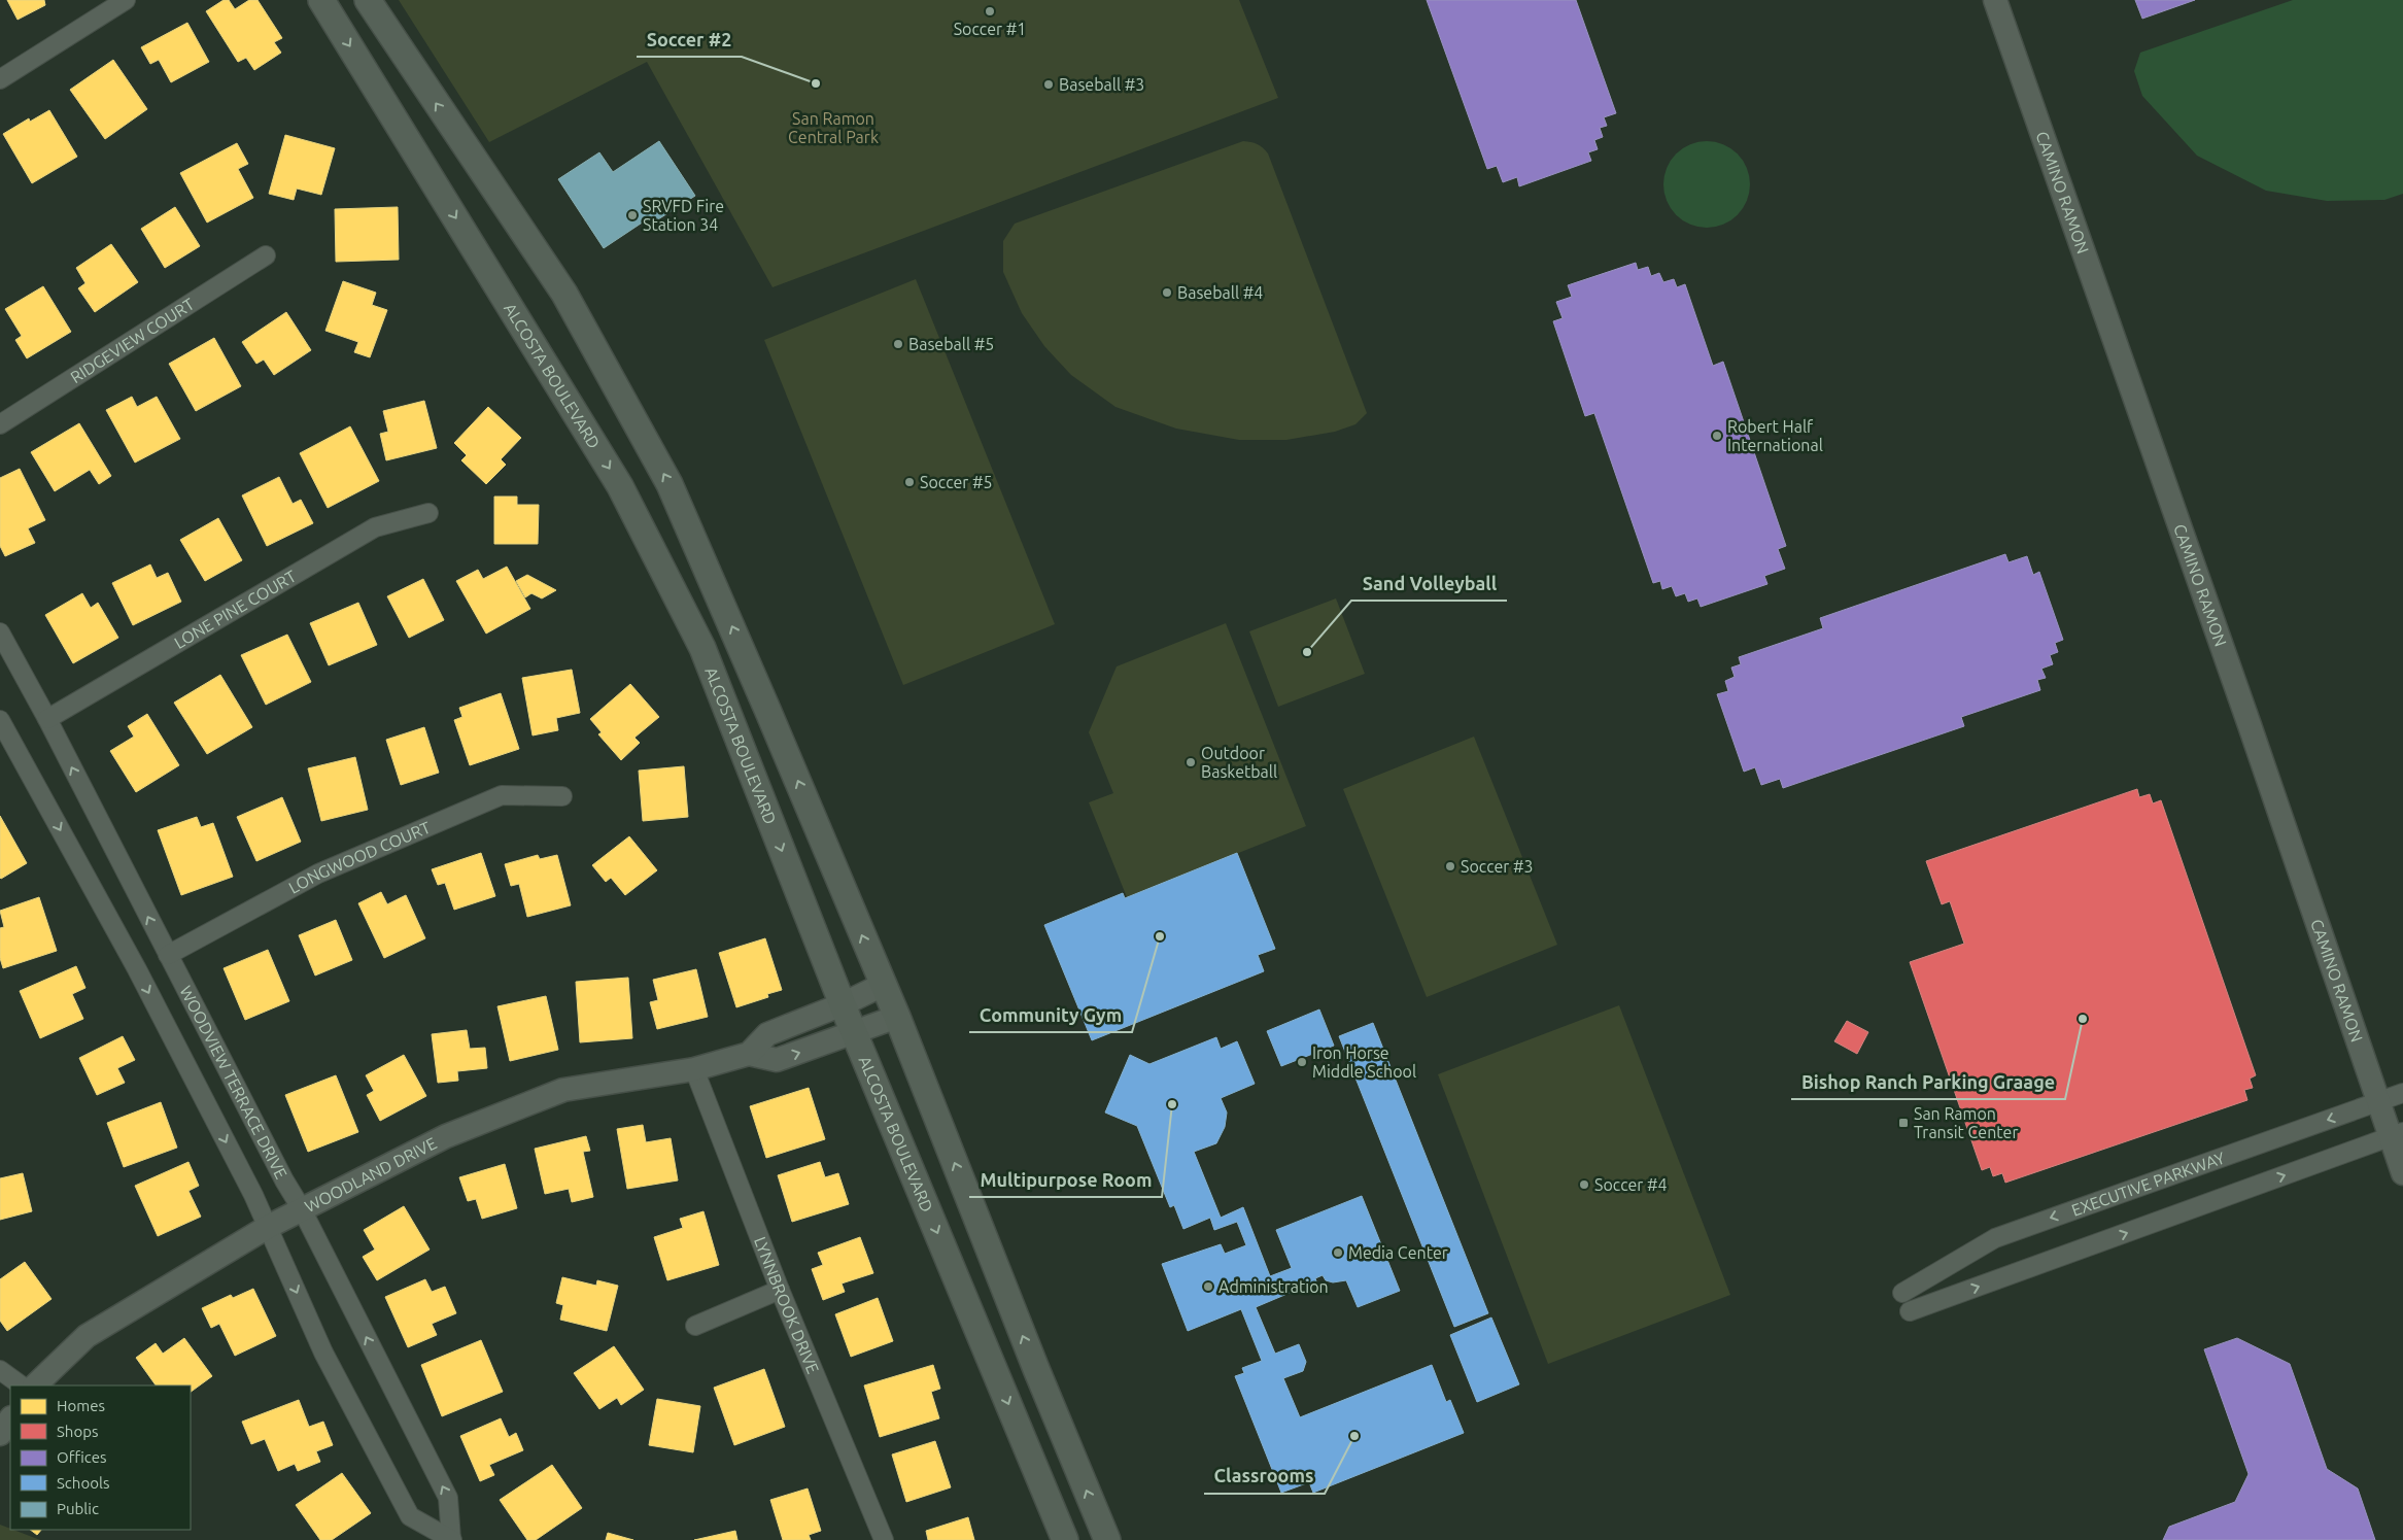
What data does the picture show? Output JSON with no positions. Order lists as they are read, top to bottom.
{
  "streets": {
    "main road": ["ALCOSTA BOULEVARD"],
    "street": [
      "CAMINO RAMON",
      "RIDGEVIEW COURT",
      "LONE PINE COURT",
      "LONGWOOD COURT",
      "WOODVIEW TERRACE DRIVE",
      "WOODLAND DRIVE",
      "EXECUTIVE PARKWAY",
      "LYNNBROOK DRIVE"
    ]
  },
  "crossings": [
    ["CAMINO RAMON", "EXECUTIVE PARKWAY"],
    ["ALCOSTA BOULEVARD", "WOODLAND DRIVE"],
    ["LONE PINE COURT", "WOODVIEW TERRACE DRIVE"],
    ["LONGWOOD COURT", "WOODVIEW TERRACE DRIVE"],
    ["WOODVIEW TERRACE DRIVE", "WOODLAND DRIVE"],
    ["WOODLAND DRIVE", "LYNNBROOK DRIVE"]
  ],
  "parks": ["San Ramon Central Park"],
  "places": {
    "other": [
      "Soccer #1",
      "Soccer #2",
      "Baseball #3",
      "SRVFD Fire Station 34",
      "Baseball #4",
      "Baseball #5",
      "Robert Half International",
      "Soccer #5",
      "Sand Volleyball",
      "Outdoor Basketball",
      "Soccer #3",
      "Community Gym",
      "Bishop Ranch Parking Graage",
      "Iron Horse Middle School",
      "Multipurpose Room",
      "Soccer #4",
      "Media Center",
      "Administration",
      "Classrooms"
    ],
    "transit": ["San Ramon Transit Center"]
  },
  "legend": [
    "Homes",
    "Shops",
    "Offices",
    "Schools",
    "Public"
  ]
}
